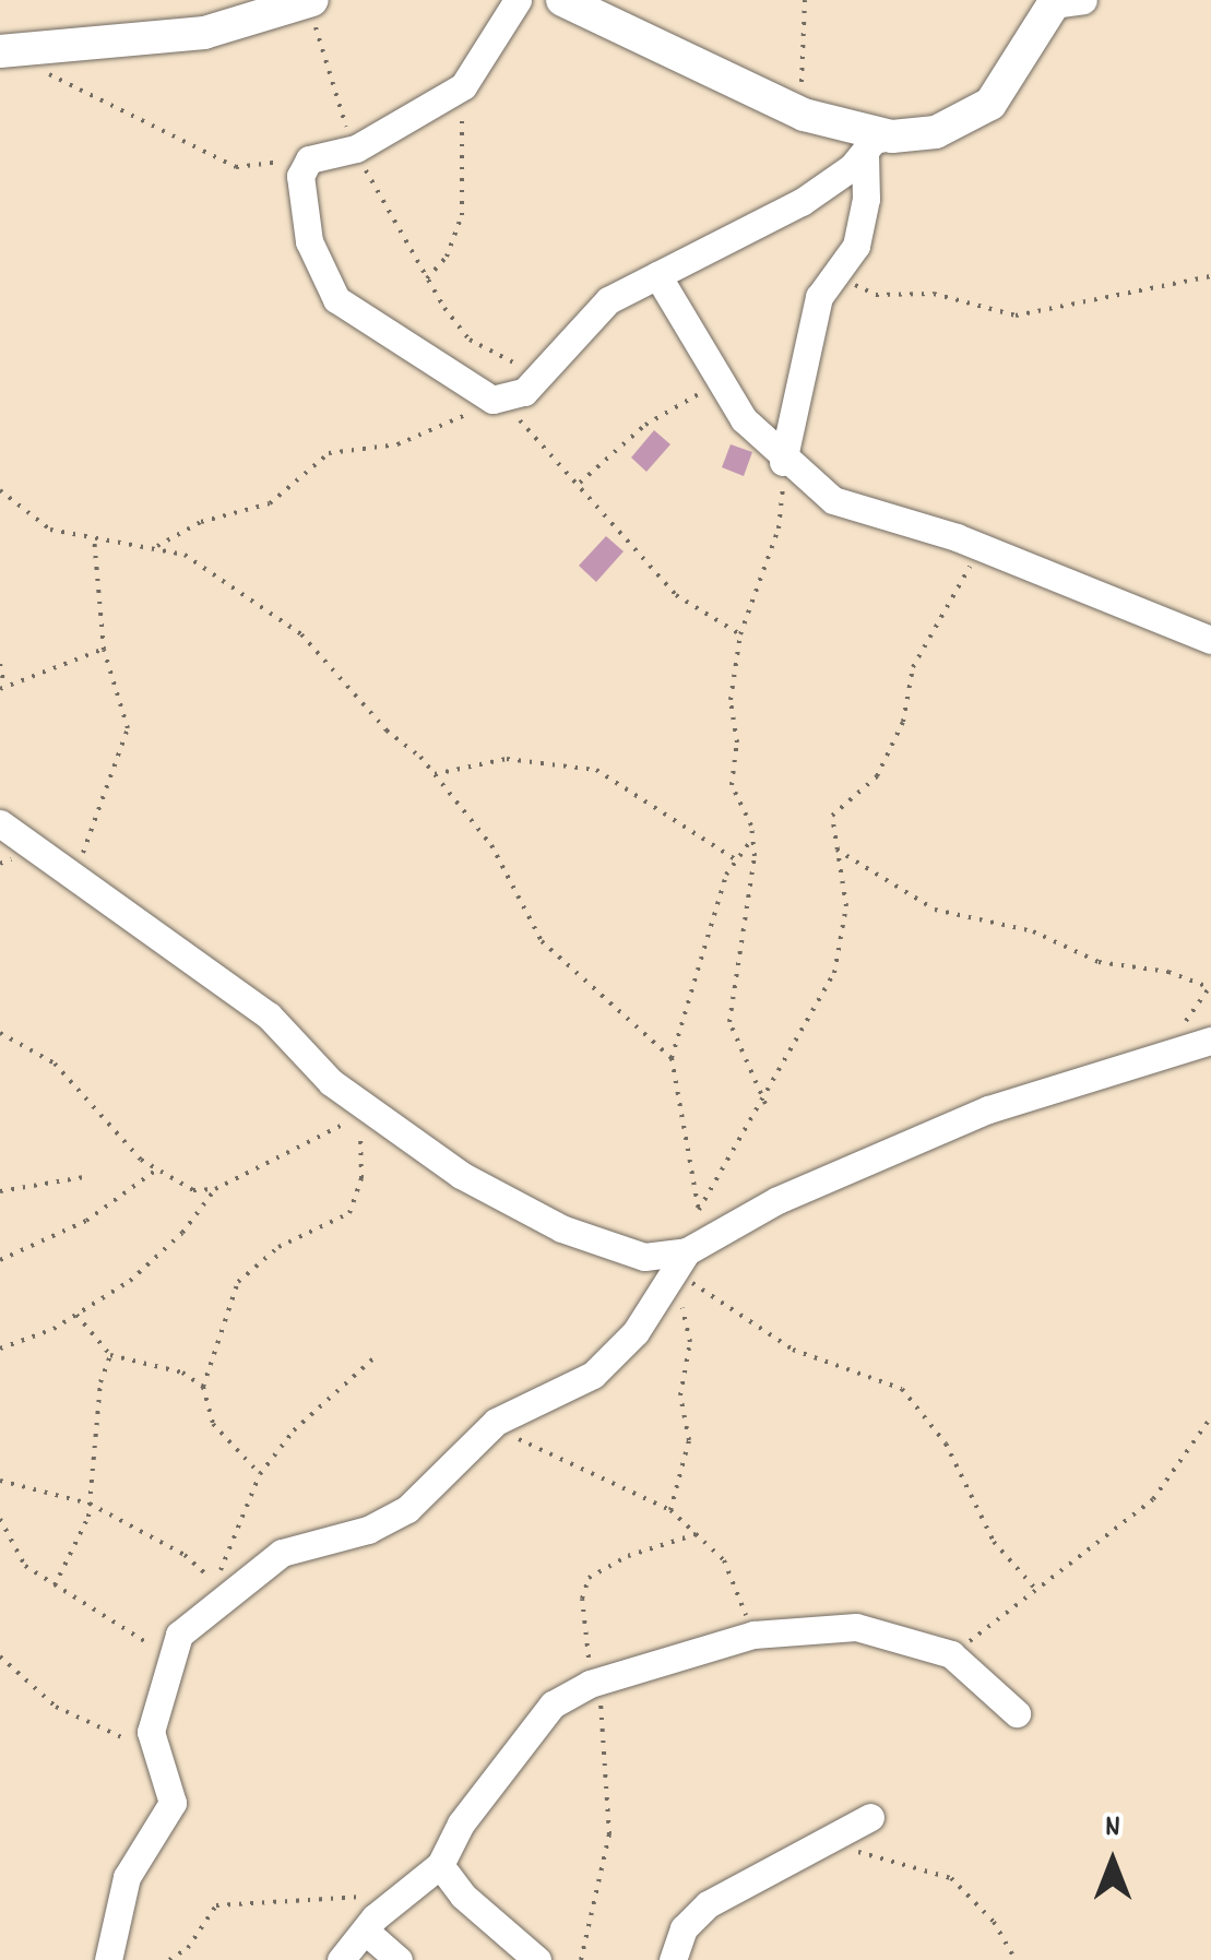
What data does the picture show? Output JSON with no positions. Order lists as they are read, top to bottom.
{
  "north": "top"
}
